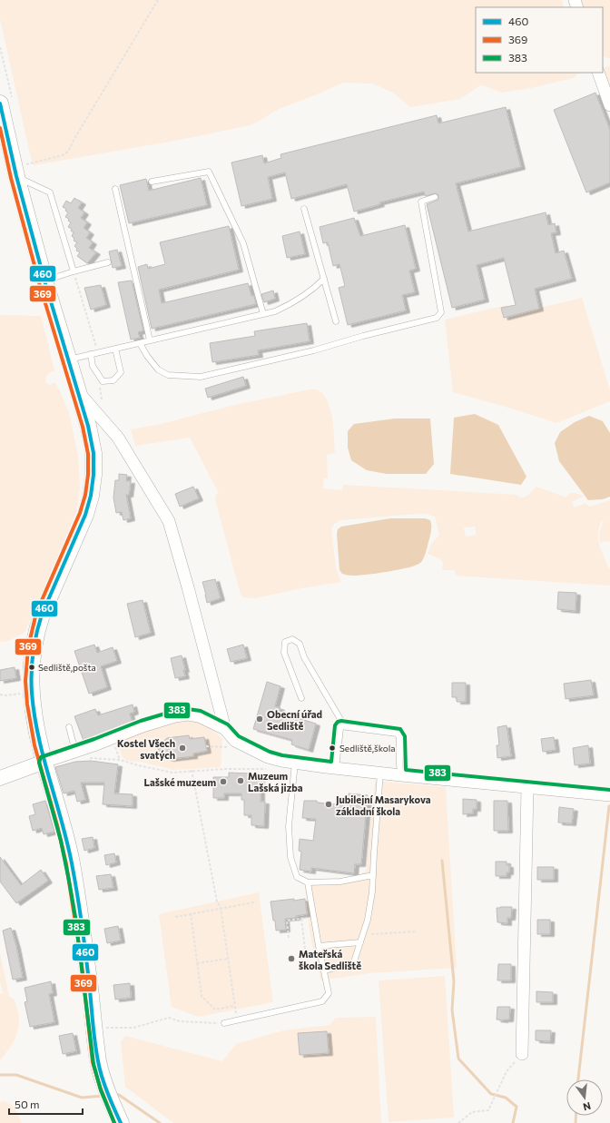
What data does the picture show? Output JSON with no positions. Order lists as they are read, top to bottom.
{
  "places": [
    "Sedliště,pošta",
    "Obecní úřad Sedliště",
    "Kostel Všech svatých",
    "Sedliště,škola",
    "Muzeum Lašská jizba",
    "Lašské muzeum",
    "Jubilejní Masarykova základní škola",
    "Mateřská škola Sedliště"
  ],
  "lines": ["transit line 460", "transit line 369", "transit line 383"],
  "legend": ["460", "369", "383"],
  "scale_bar": "50 m",
  "north": "bottom"
}
